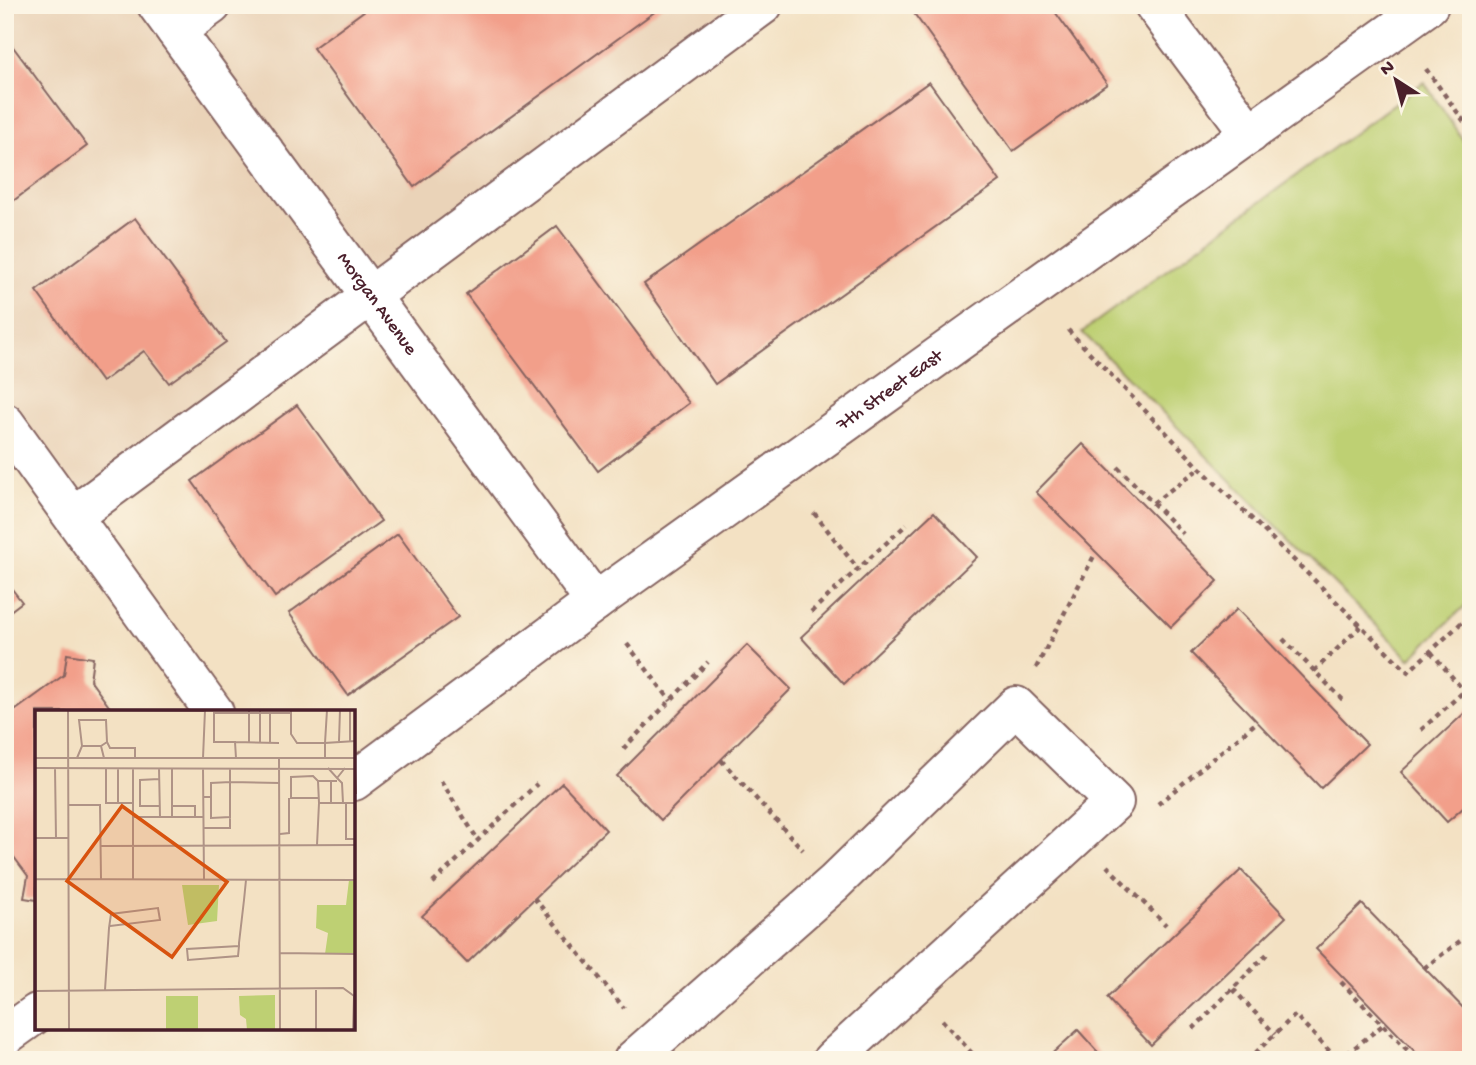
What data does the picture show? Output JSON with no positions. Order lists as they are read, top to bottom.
{
  "streets": {
    "street": ["Morgan Avenue", "7th Street East"]
  },
  "crossings": [
    ["Morgan Avenue", "7th Street East"]
  ],
  "north": "top left"
}
